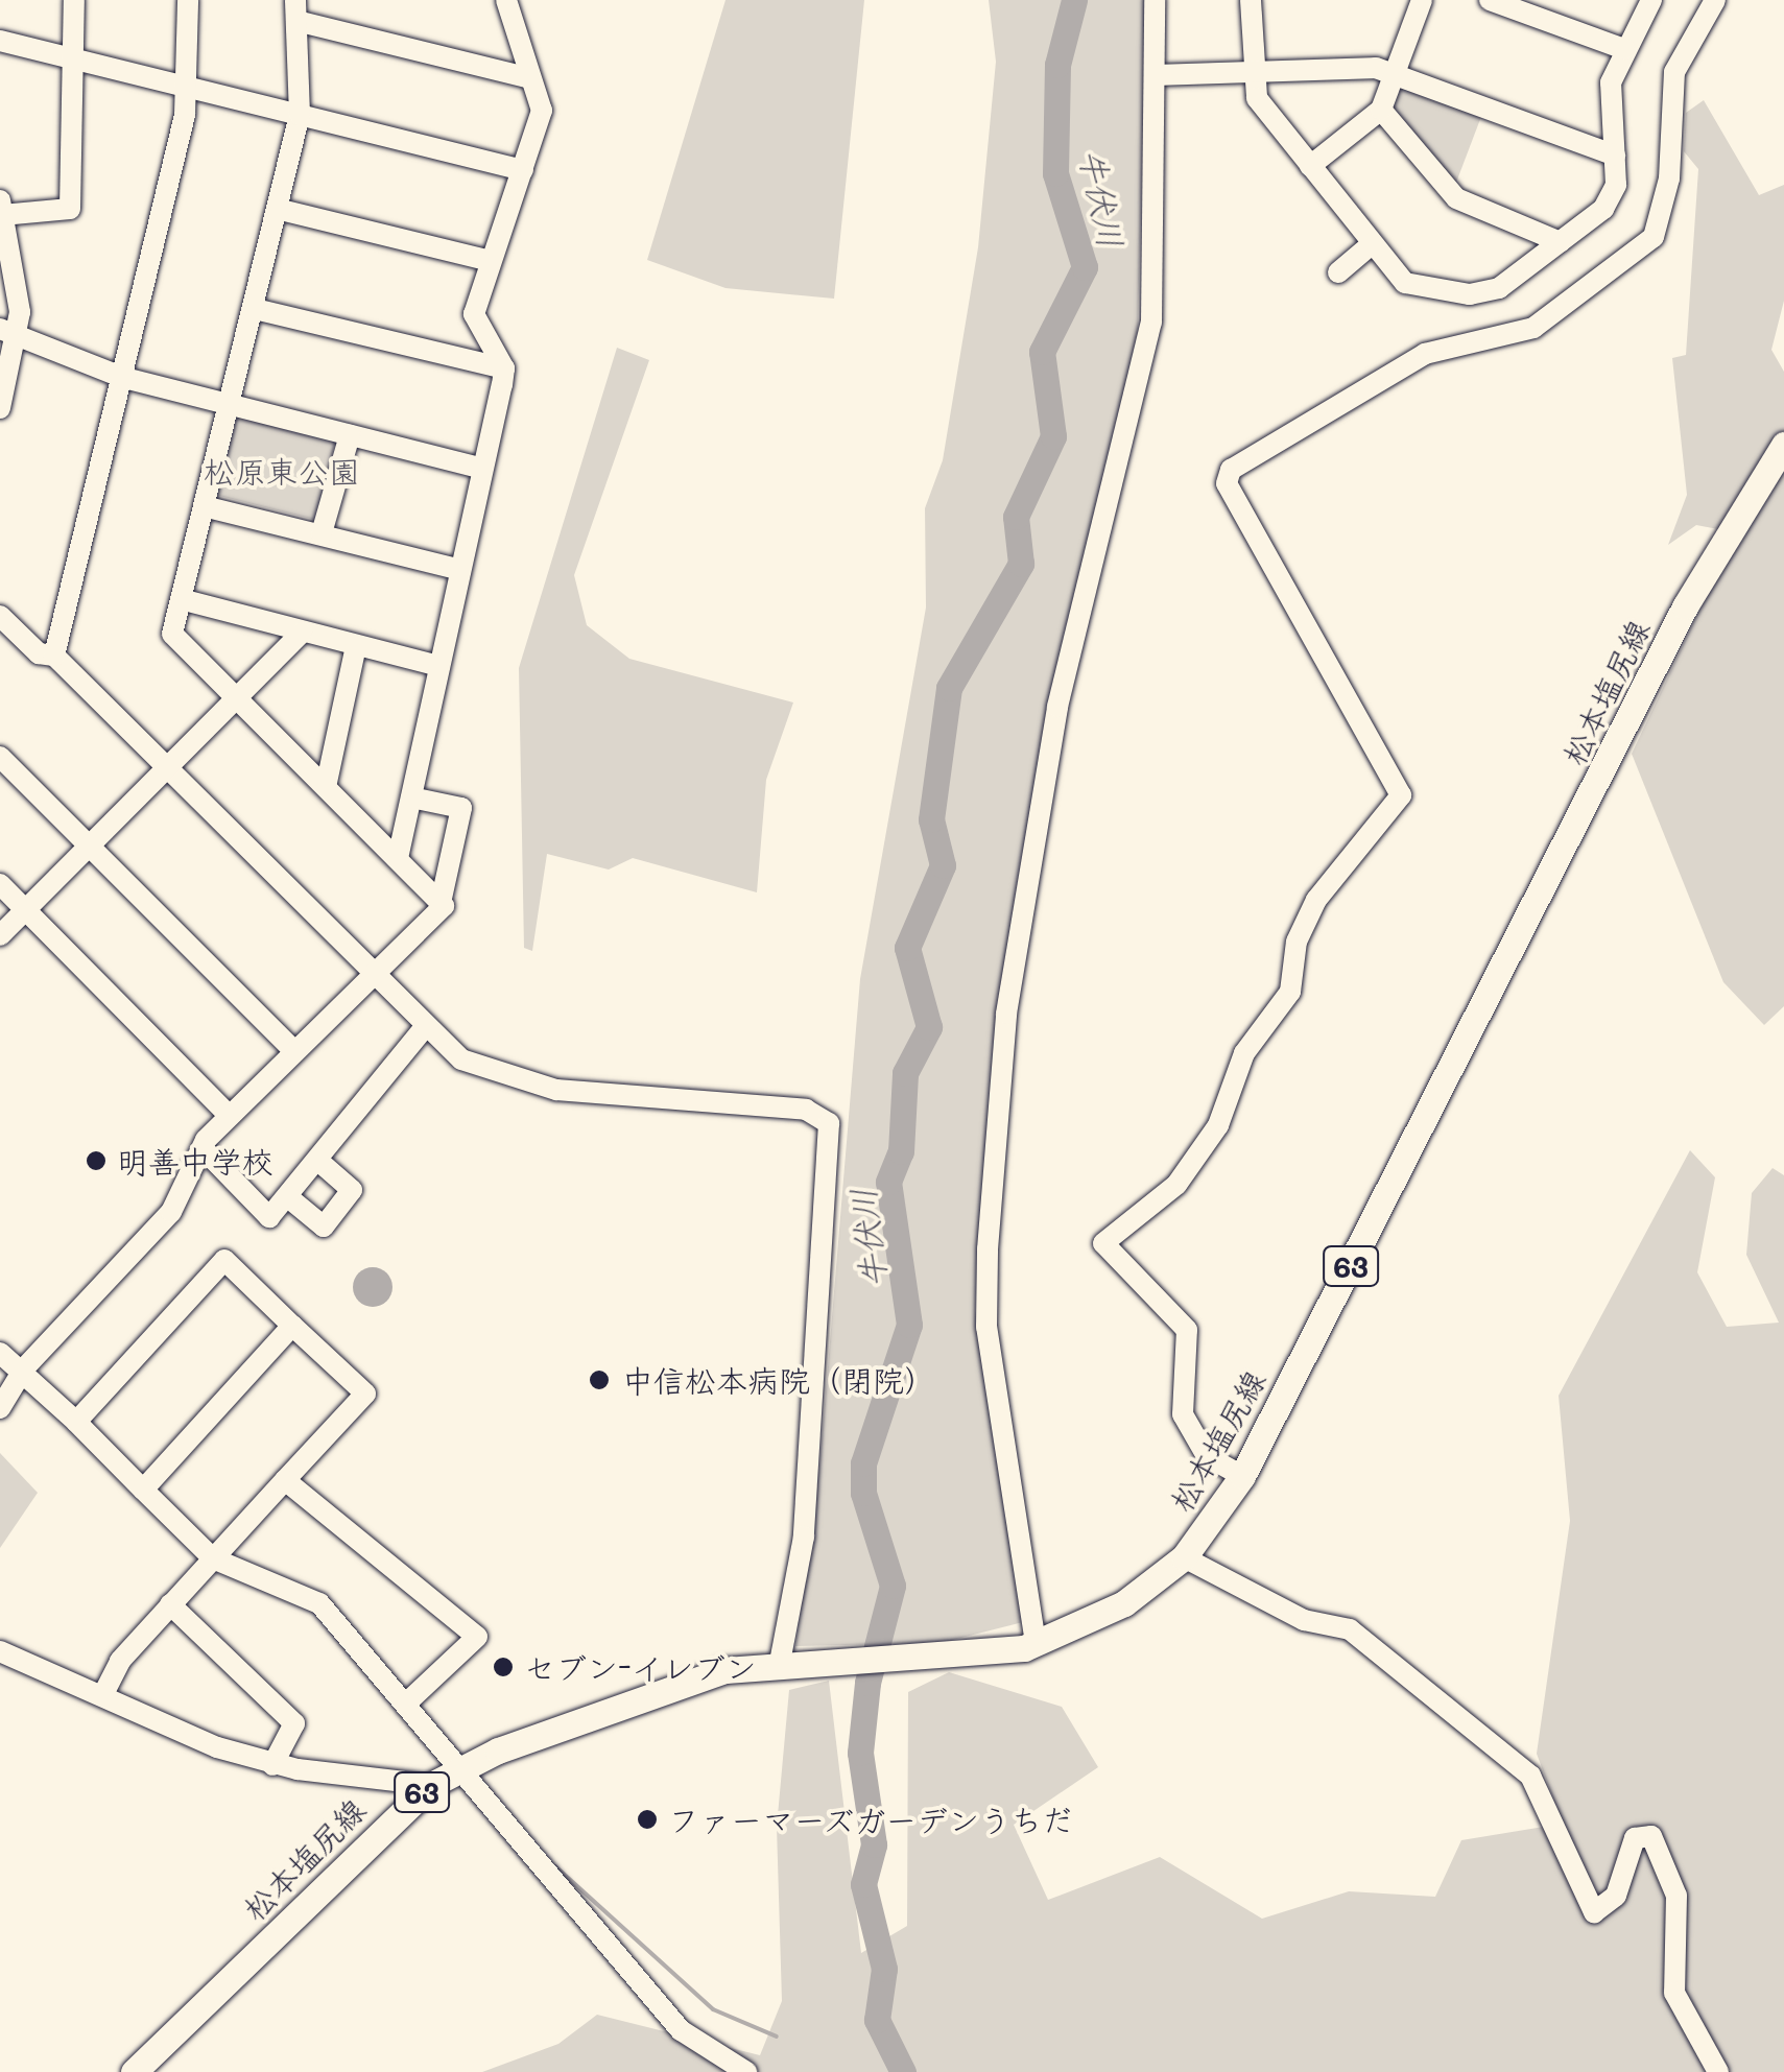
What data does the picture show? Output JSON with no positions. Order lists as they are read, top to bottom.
{
  "streets": {
    "main road": ["松本塩尻線", "63"]
  },
  "water": ["牛伏川"],
  "parks": ["松原東公園"],
  "places": [
    "明善中学校",
    "中信松本病院（閉院）",
    "セブン-イレブン",
    "ファーマーズガーデンうちだ"
  ]
}
